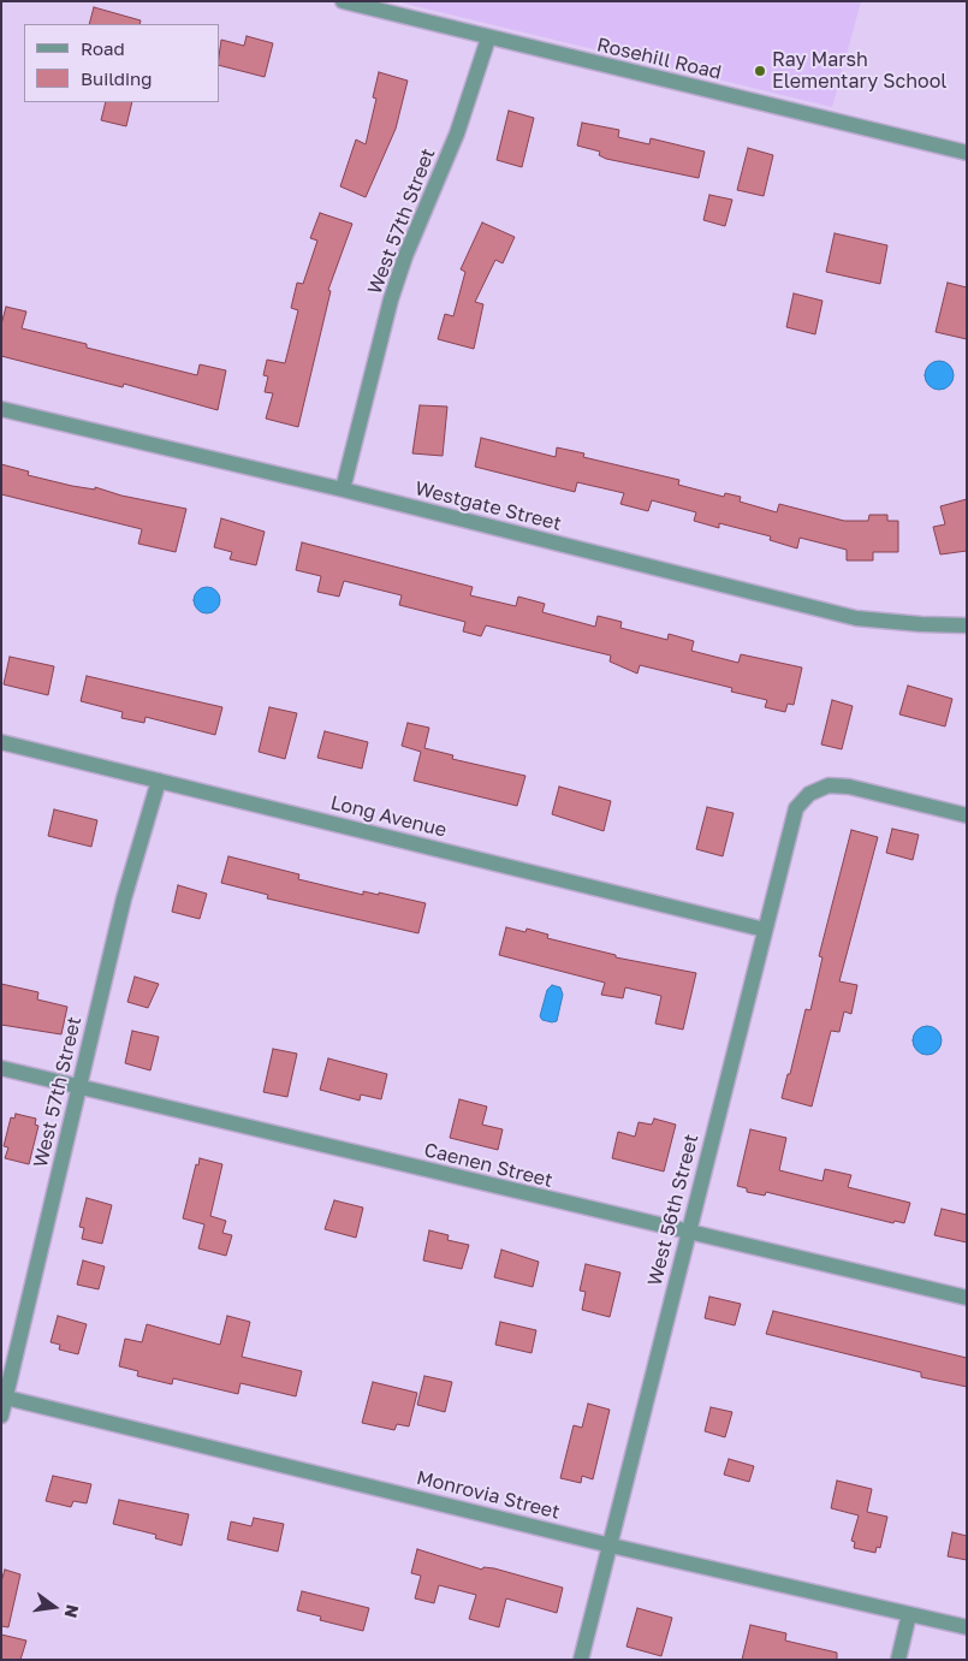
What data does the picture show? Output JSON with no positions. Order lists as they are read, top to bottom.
{
  "streets": {
    "street": [
      "Rosehill Road",
      "West 57th Street",
      "Westgate Street",
      "Long Avenue",
      "Caenen Street",
      "West 56th Street",
      "Monrovia Street"
    ]
  },
  "crossings": [
    ["Rosehill Road", "West 57th Street"],
    ["West 57th Street", "Westgate Street"],
    ["West 57th Street", "Long Avenue"],
    ["West 57th Street", "Caenen Street"],
    ["West 57th Street", "Monrovia Street"],
    ["Long Avenue", "West 56th Street"],
    ["Caenen Street", "West 56th Street"],
    ["West 56th Street", "Monrovia Street"]
  ],
  "places": ["Ray Marsh Elementary School"],
  "legend": ["Road", "Building"],
  "north": "right"
}
